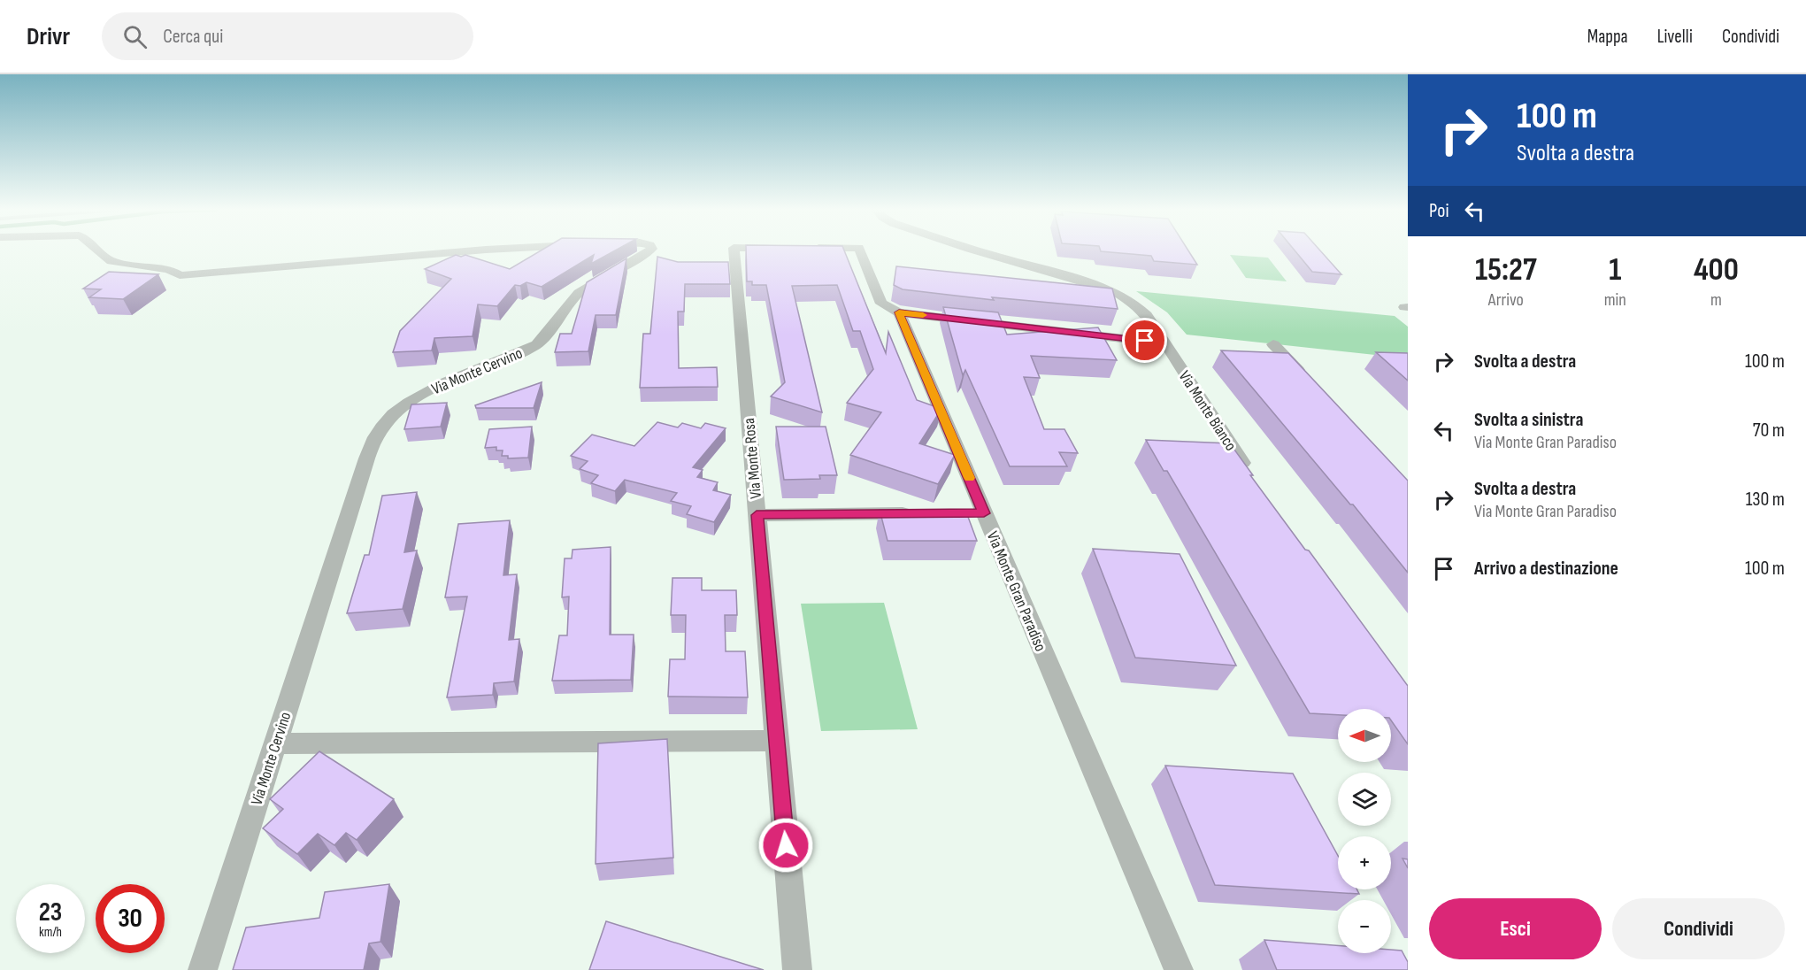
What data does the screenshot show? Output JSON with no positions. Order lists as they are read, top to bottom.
{
  "streets": {
    "street": [
      "Via Monte Cervino",
      "Via Monte Bianco",
      "Via Monte Rosa",
      "Via Monte Gran Paradiso"
    ]
  },
  "crossings": [
    ["Via Monte Rosa", "Via Monte Gran Paradiso"]
  ],
  "north": "left",
  "page": {
    "header": "Drivr",
    "search": "Cerca qui",
    "nav": ["Mappa", "Livelli", "Condividi"],
    "turn": ["100 m", "Svolta a destra"],
    "then": "Poi",
    "eta": [
      "15:27",
      "Arrivo",
      "1",
      "min",
      "400",
      "m"
    ],
    "list": [
      {
        "name": "Svolta a destra",
        "value": "100 m"
      },
      {
        "name": "Svolta a sinistra",
        "note": "Via Monte Gran Paradiso",
        "value": "70 m"
      },
      {
        "name": "Svolta a destra",
        "note": "Via Monte Gran Paradiso",
        "value": "130 m"
      },
      {
        "name": "Arrivo a destinazione",
        "value": "100 m"
      }
    ],
    "map_buttons": ["+", "−"],
    "speed": "23 km/h",
    "limit": "30",
    "buttons": ["Esci", "Condividi"]
  }
}
